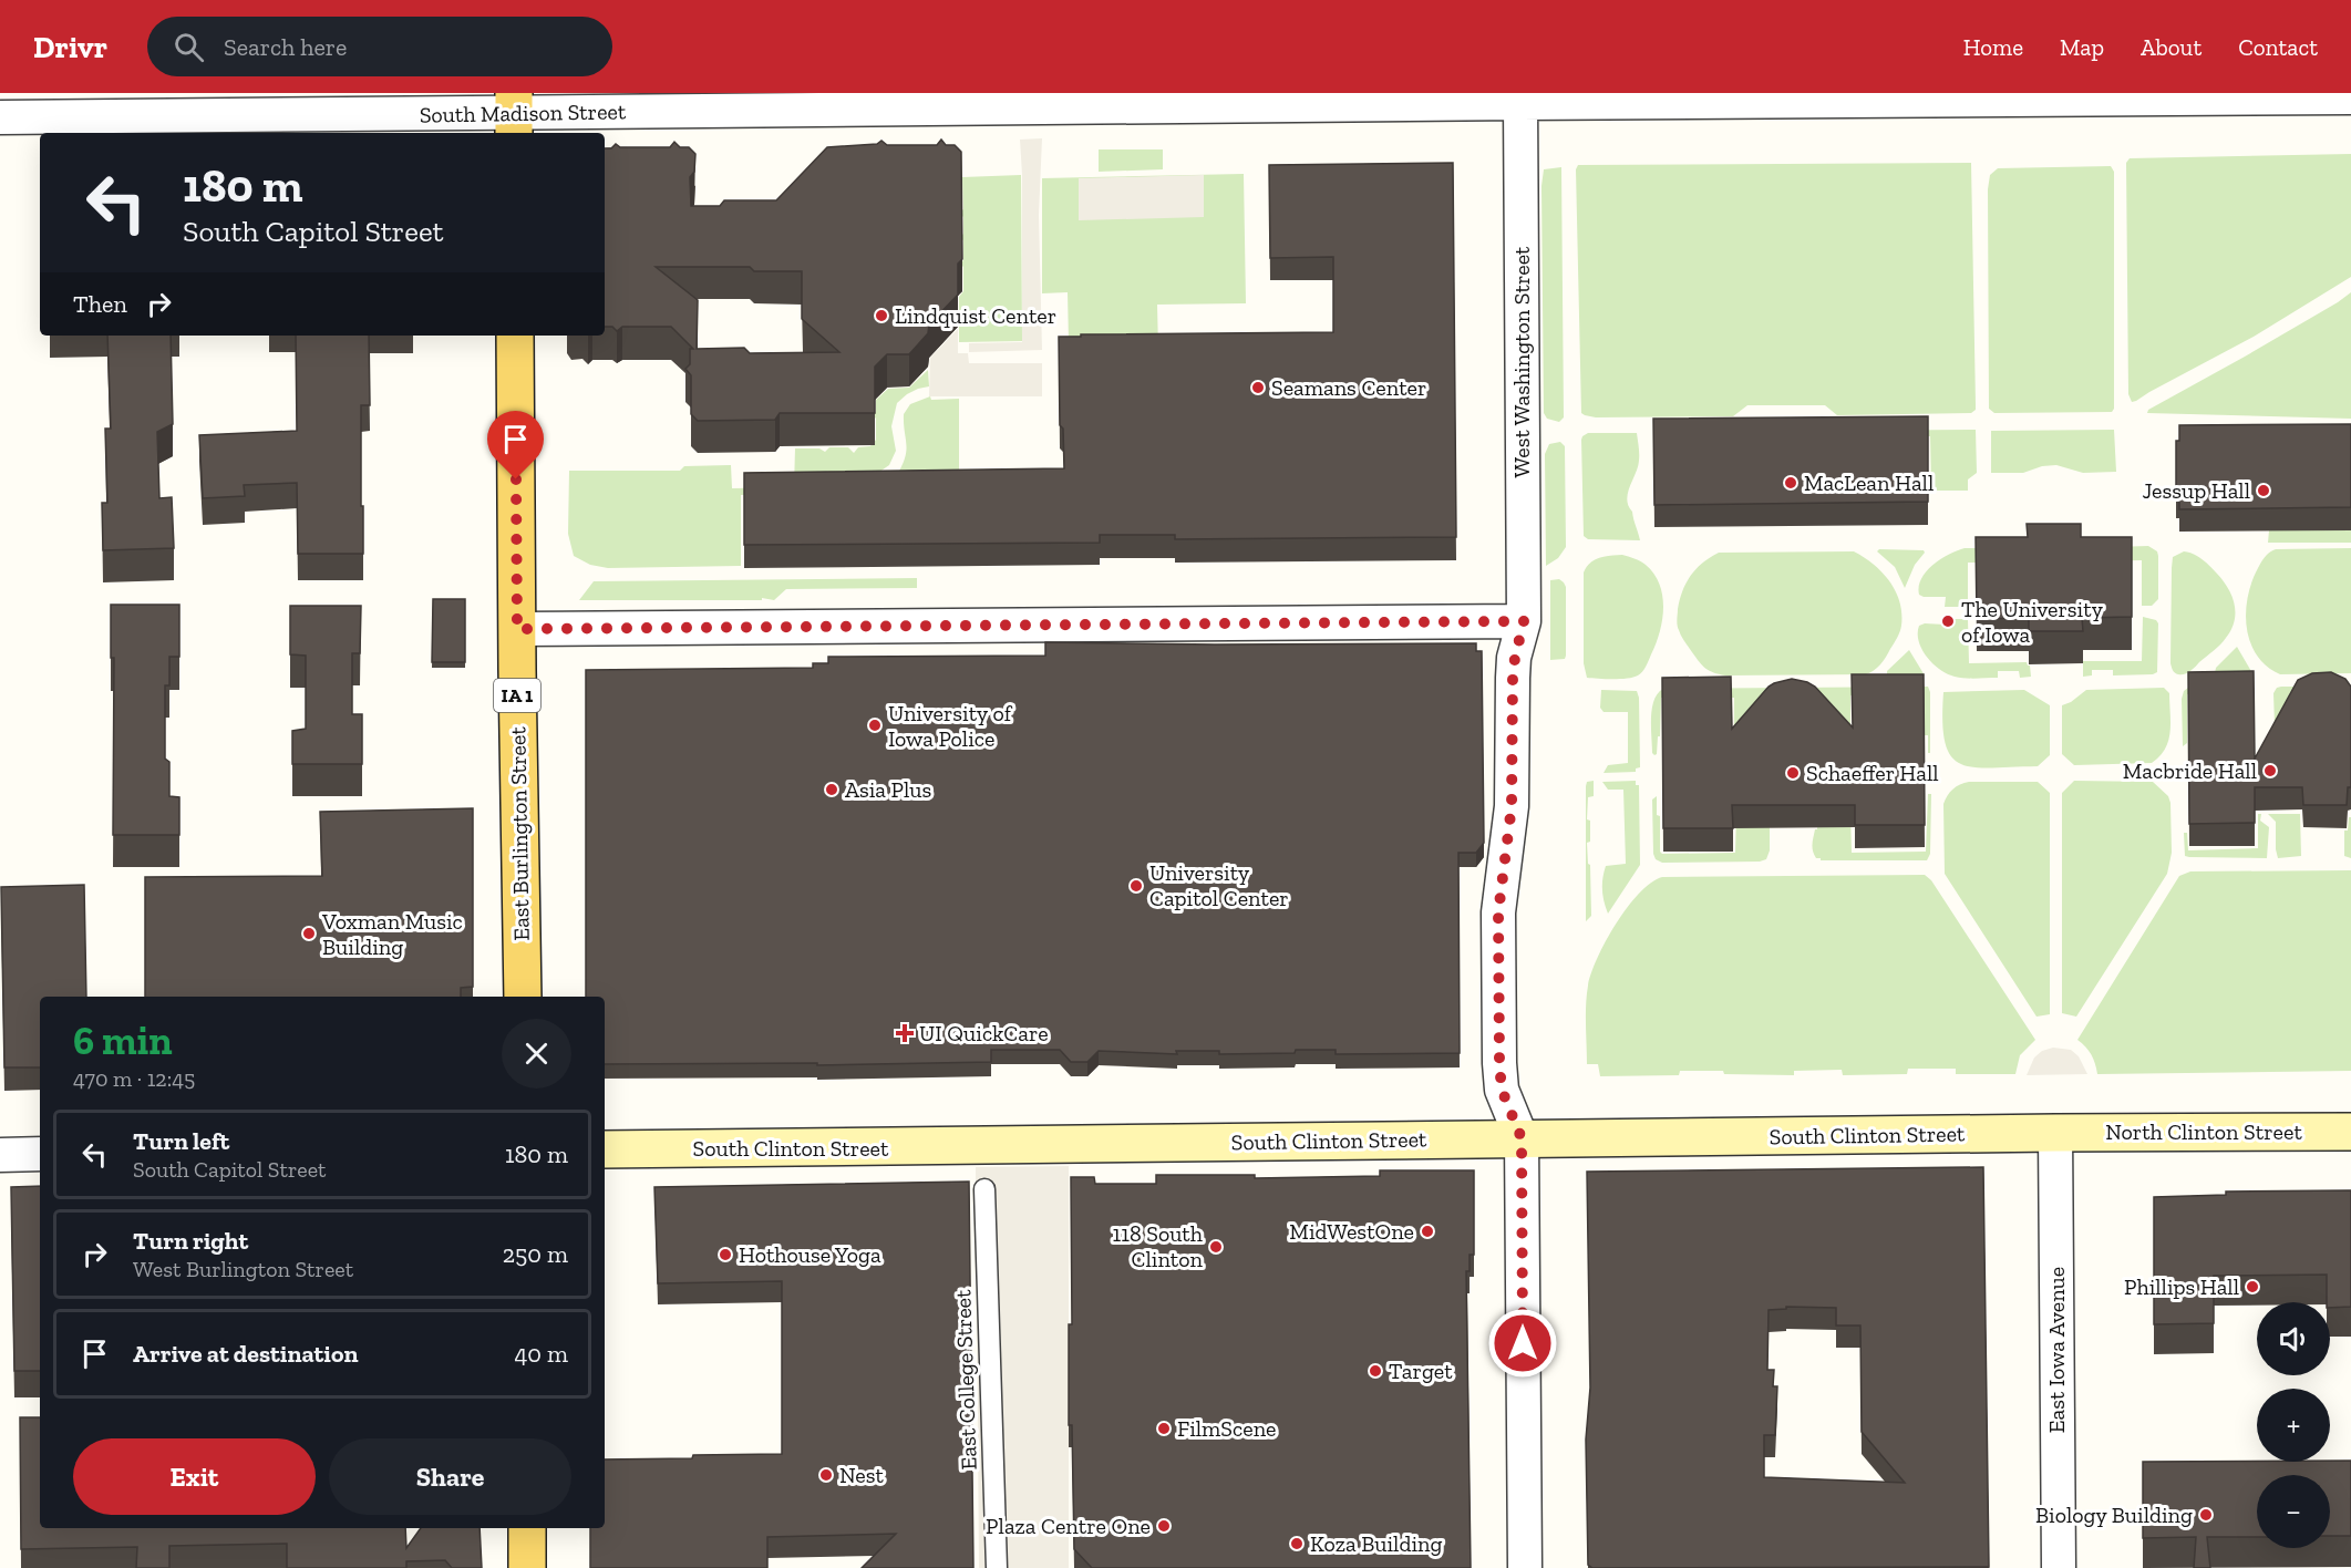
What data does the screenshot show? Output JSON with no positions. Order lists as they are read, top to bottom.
{
  "streets": {
    "main road": [
      "IA 1",
      "East Burlington Street",
      "North Clinton Street",
      "South Clinton Street"
    ],
    "street": [
      "South Madison Street",
      "West Washington Street",
      "East Iowa Avenue",
      "East College Street"
    ]
  },
  "crossings": [
    ["South Madison Street", "West Washington Street"],
    ["West Washington Street", "South Clinton Street"],
    ["IA 1", "East Burlington Street"],
    ["North Clinton Street", "South Clinton Street"],
    ["North Clinton Street", "East Iowa Avenue"],
    ["South Clinton Street", "East Iowa Avenue"]
  ],
  "places": {
    "other": [
      "Lindquist Center",
      "Seamans Center",
      "MacLean Hall",
      "Jessup Hall",
      "The University of Iowa",
      "University of Iowa Police",
      "Macbride Hall",
      "Schaeffer Hall",
      "Asia Plus",
      "University Capitol Center",
      "Voxman Music Building",
      "MidWestOne",
      "118 South Clinton",
      "Hothouse Yoga",
      "Phillips Hall",
      "Target",
      "FilmScene",
      "Nest",
      "Biology Building",
      "Plaza Centre One",
      "Koza Building"
    ],
    "health": ["UI QuickCare"]
  },
  "page": {
    "header": "Drivr",
    "search": "Search here",
    "nav": [
      "Home",
      "Map",
      "About",
      "Contact"
    ],
    "turn": ["180 m", "South Capitol Street"],
    "then": "Then",
    "heading": ["6 min", "470 m · 12:45"],
    "list": [
      {
        "name": "Turn left",
        "note": "South Capitol Street",
        "value": "180 m"
      },
      {
        "name": "Turn right",
        "note": "West Burlington Street",
        "value": "250 m"
      },
      {
        "name": "Arrive at destination",
        "value": "40 m"
      }
    ],
    "map_buttons": ["+", "−"],
    "buttons": ["Exit", "Share"]
  }
}
